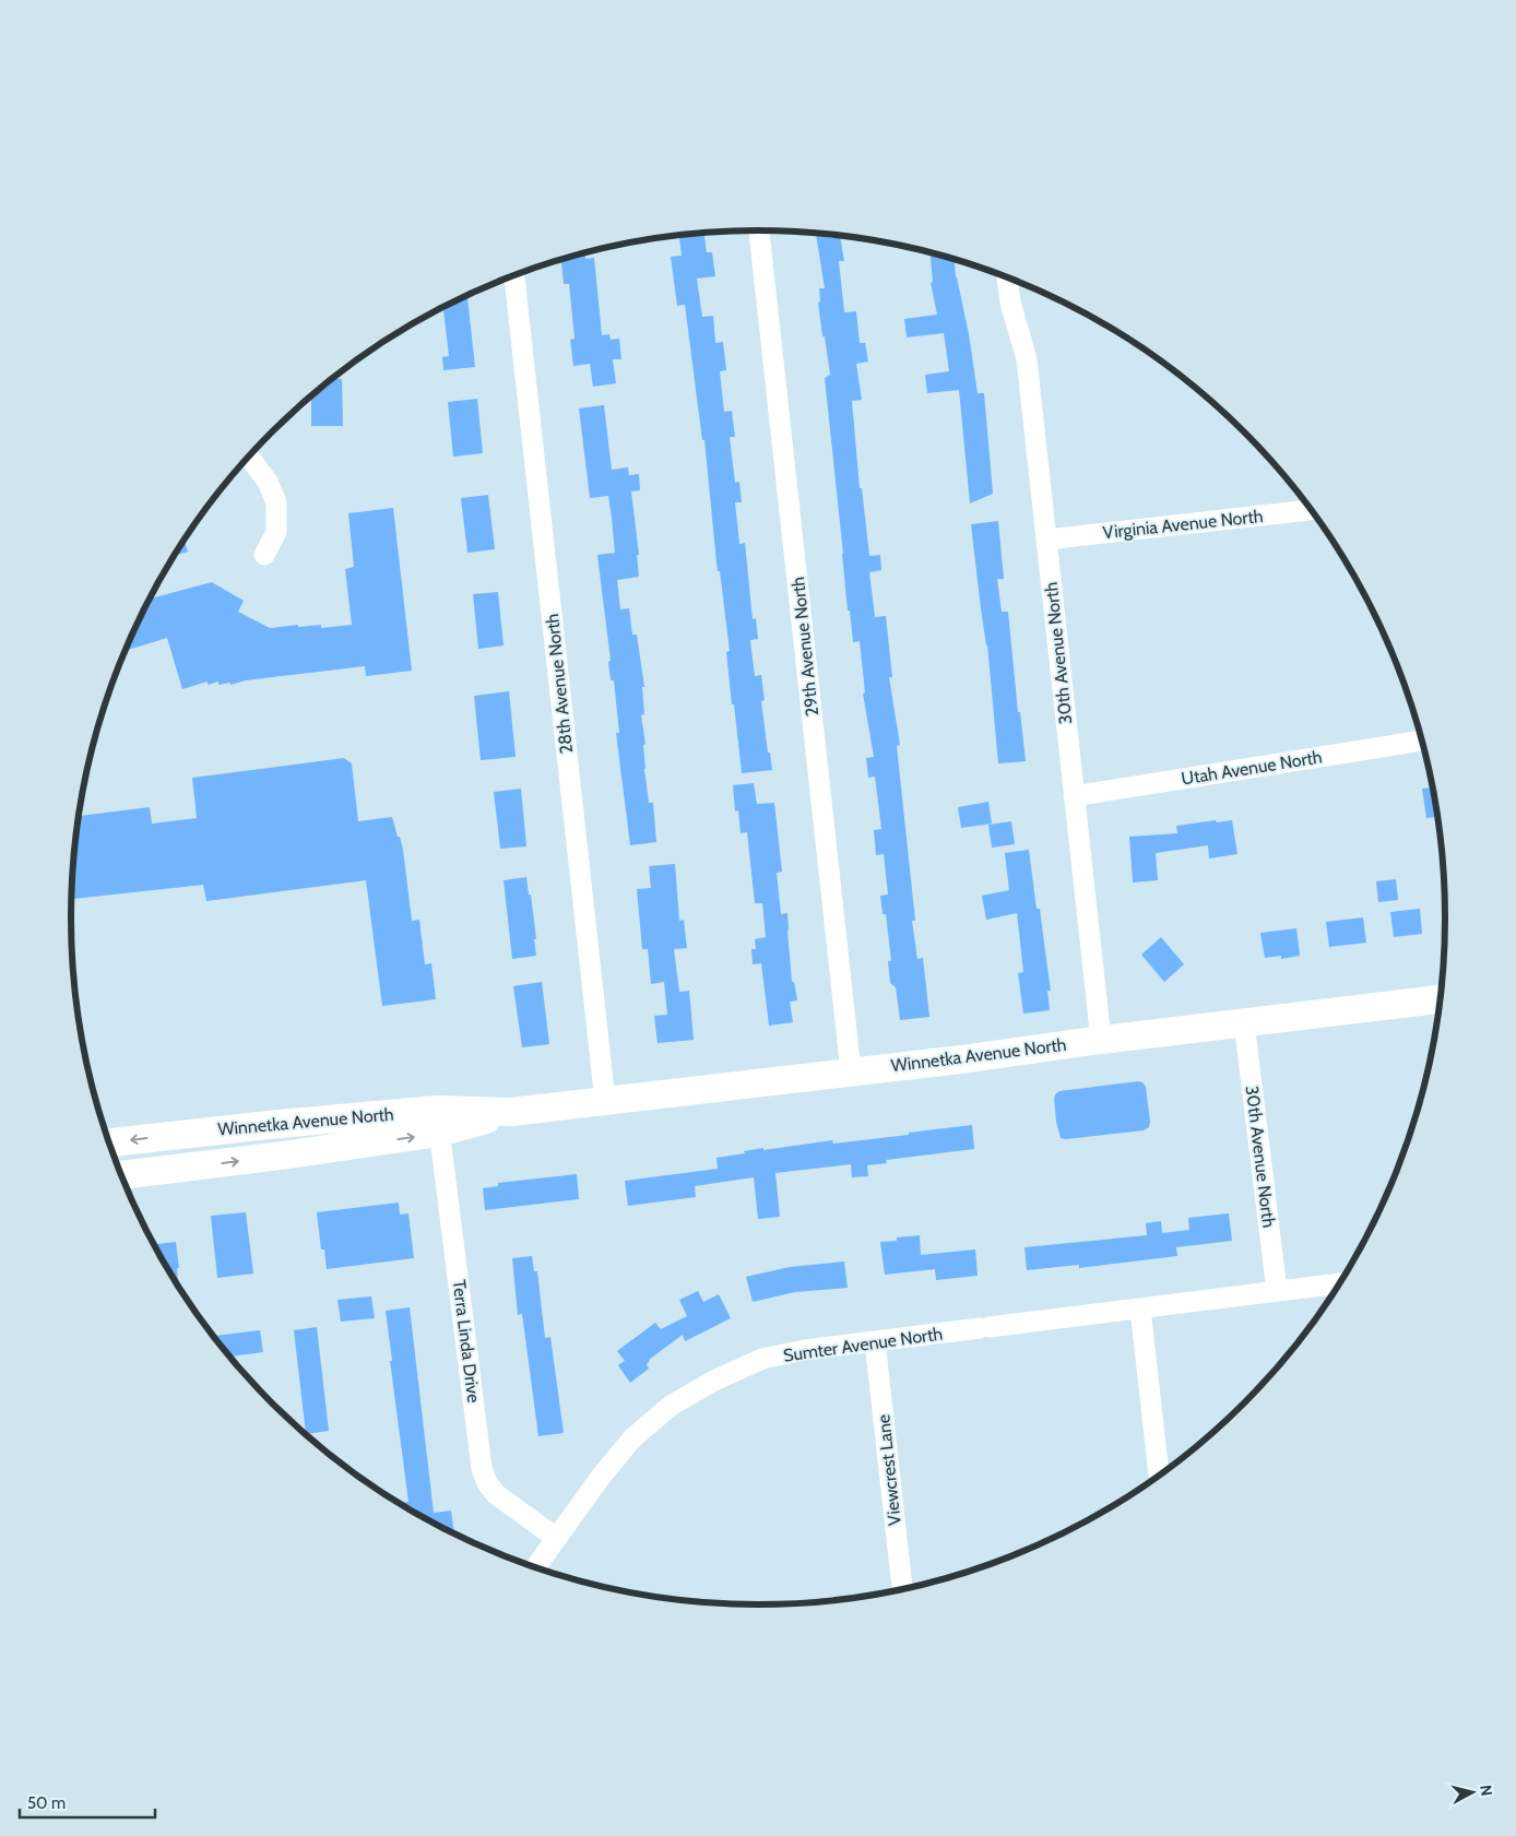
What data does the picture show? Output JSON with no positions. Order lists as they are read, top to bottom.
{
  "streets": {
    "main road": ["Winnetka Avenue North"],
    "street": [
      "Virginia Avenue North",
      "29th Avenue North",
      "30th Avenue North",
      "28th Avenue North",
      "Utah Avenue North",
      "Terra Linda Drive",
      "Sumter Avenue North",
      "Viewcrest Lane"
    ]
  },
  "crossings": [
    ["Virginia Avenue North", "30th Avenue North"],
    ["29th Avenue North", "Winnetka Avenue North"],
    ["30th Avenue North", "Utah Avenue North"],
    ["30th Avenue North", "Winnetka Avenue North"],
    ["30th Avenue North", "Sumter Avenue North"],
    ["28th Avenue North", "Winnetka Avenue North"],
    ["Winnetka Avenue North", "Terra Linda Drive"],
    ["Terra Linda Drive", "Sumter Avenue North"],
    ["Sumter Avenue North", "Viewcrest Lane"]
  ],
  "scale_bar": "50 m",
  "north": "right"
}
